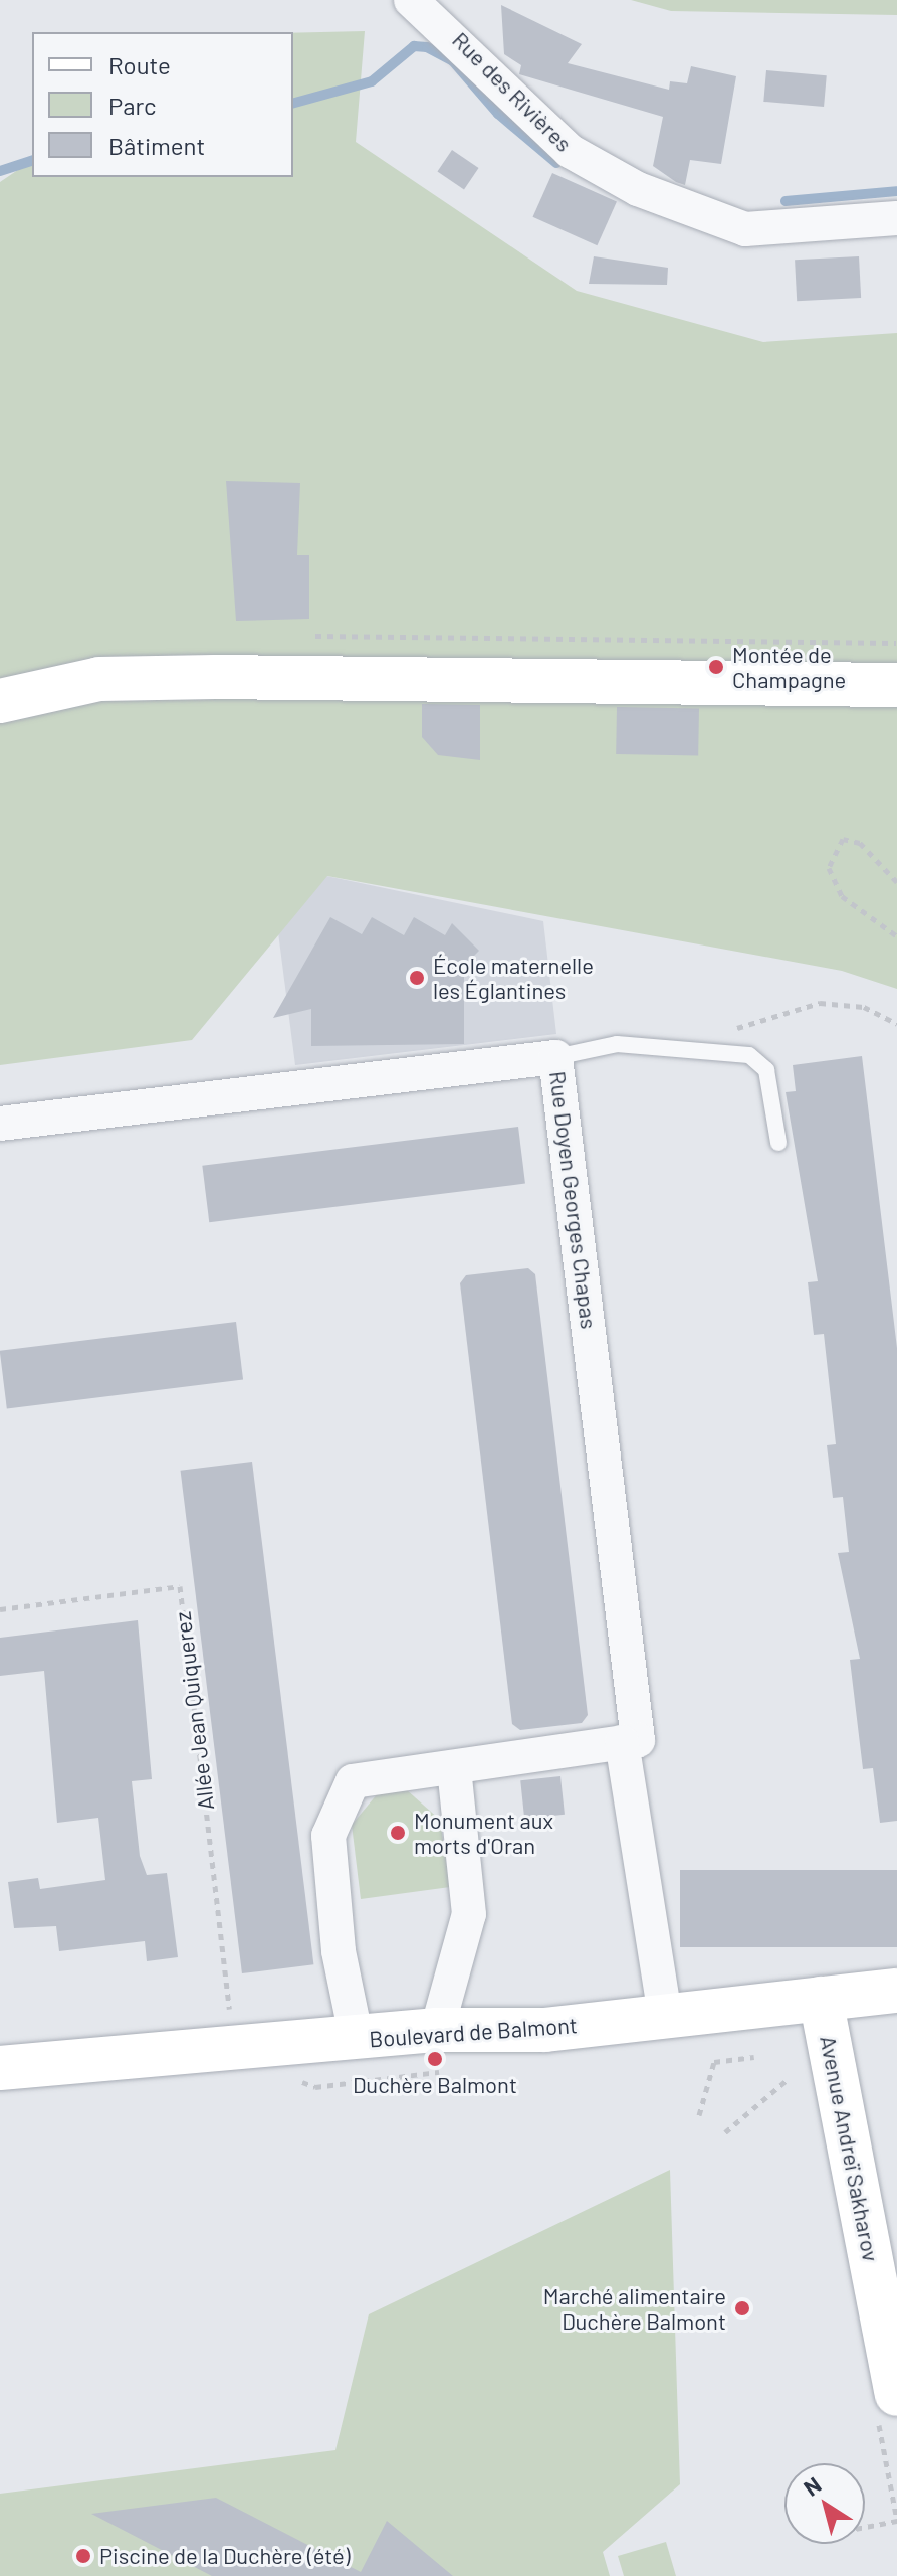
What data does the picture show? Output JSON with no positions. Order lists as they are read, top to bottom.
{
  "streets": {
    "street": [
      "Rue des Rivières",
      "Rue Doyen Georges Chapas",
      "Boulevard de Balmont",
      "Avenue Andreï Sakharov"
    ],
    "path": ["Allée Jean Quiquerez"]
  },
  "crossings": [
    ["Boulevard de Balmont", "Avenue Andreï Sakharov"]
  ],
  "places": [
    "Montée de Champagne",
    "École maternelle les Églantines",
    "Monument aux morts d'Oran",
    "Duchère Balmont",
    "Marché alimentaire Duchère Balmont",
    "Piscine de la Duchère (été)"
  ],
  "legend": ["Route", "Parc", "Bâtiment"],
  "north": "top left"
}
